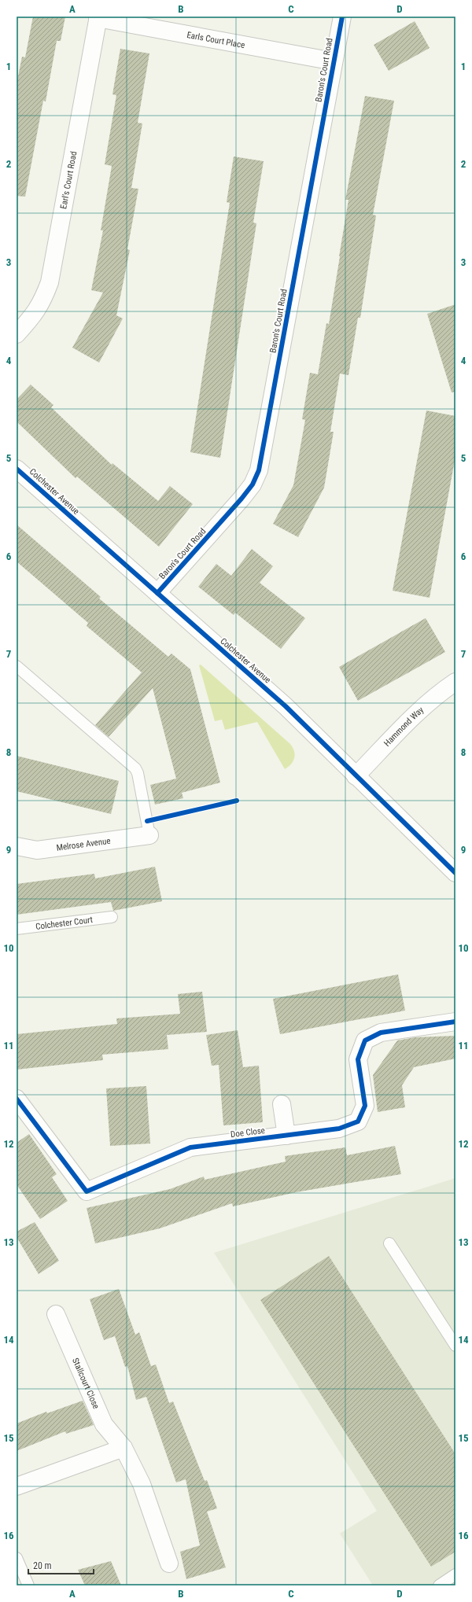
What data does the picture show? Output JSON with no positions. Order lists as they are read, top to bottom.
{
  "streets": {
    "street": [
      "Earls Court Place",
      "Baron's Court Road",
      "Earl's Court Road",
      "Colchester Avenue",
      "Hammond Way",
      "Melrose Avenue",
      "Doe Close",
      "Stallcourt Close"
    ],
    "lane": ["Colchester Court"]
  },
  "crossings": [
    ["Earls Court Place", "Baron's Court Road"],
    ["Earls Court Place", "Earl's Court Road"],
    ["Baron's Court Road", "Colchester Avenue"],
    ["Colchester Avenue", "Hammond Way"]
  ],
  "scale_bar": "20 m",
  "grid": {
    "columns": [
      "A",
      "B",
      "C",
      "D"
    ],
    "rows": [
      "1",
      "2",
      "3",
      "4",
      "5",
      "6",
      "7",
      "8",
      "9",
      "10",
      "11",
      "12",
      "13",
      "14",
      "15",
      "16"
    ]
  }
}
